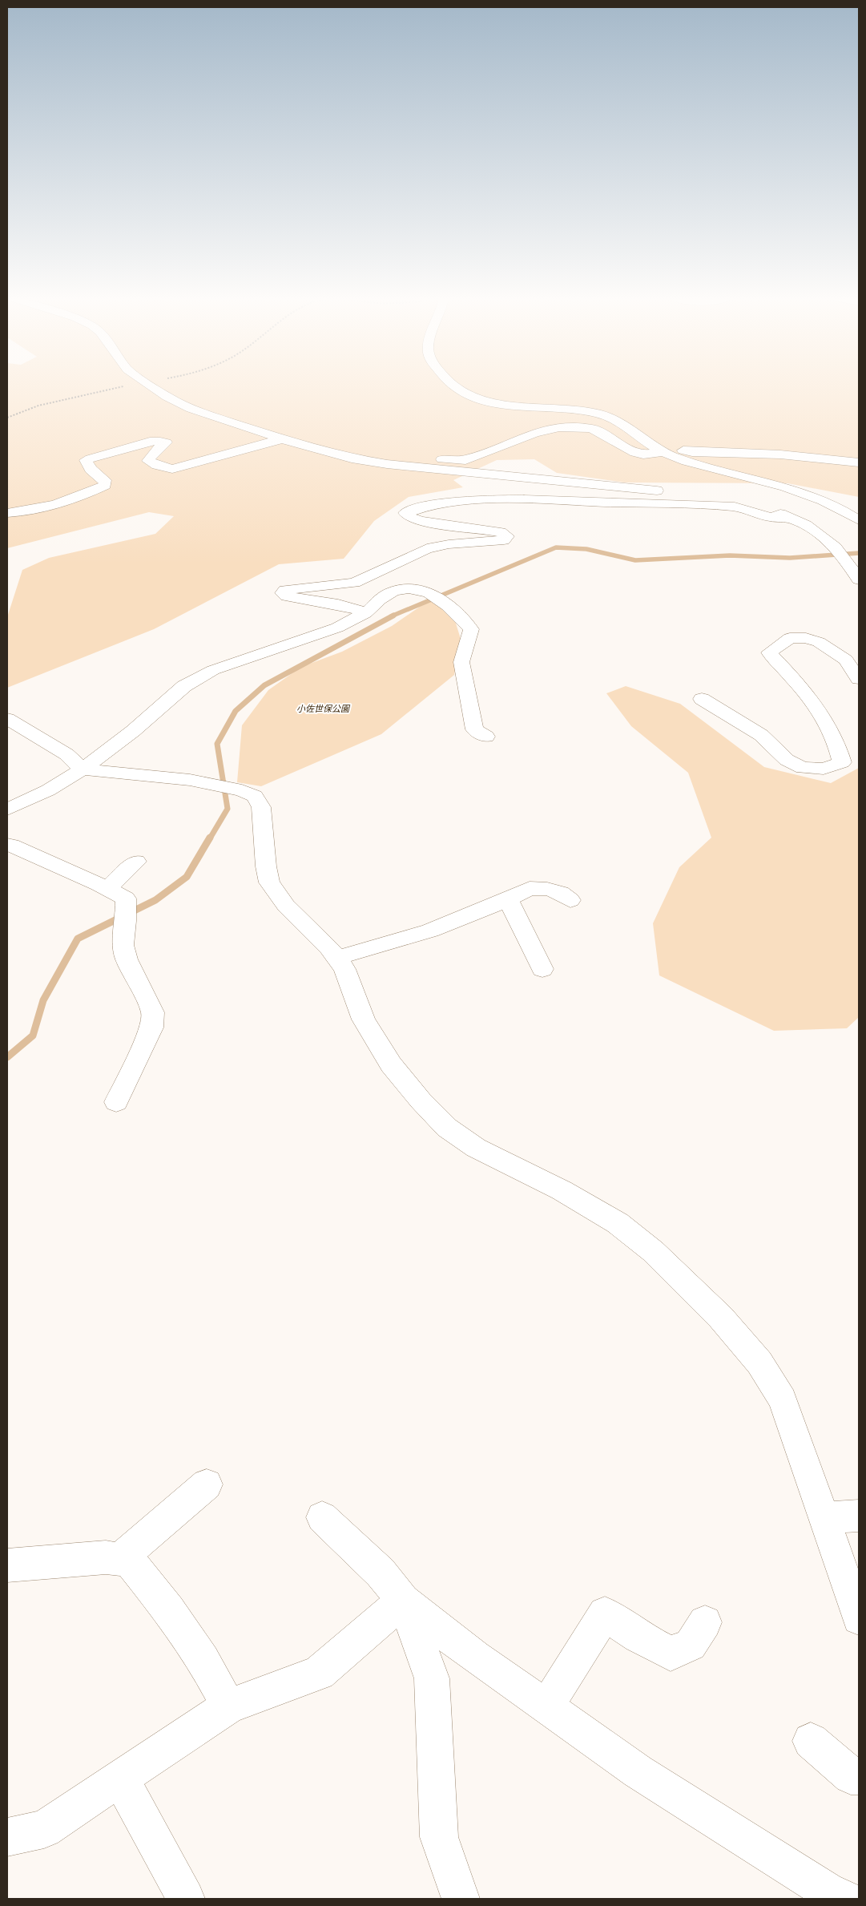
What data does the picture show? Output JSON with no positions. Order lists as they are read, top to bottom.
{
  "parks": ["小佐世保公園"]
}
